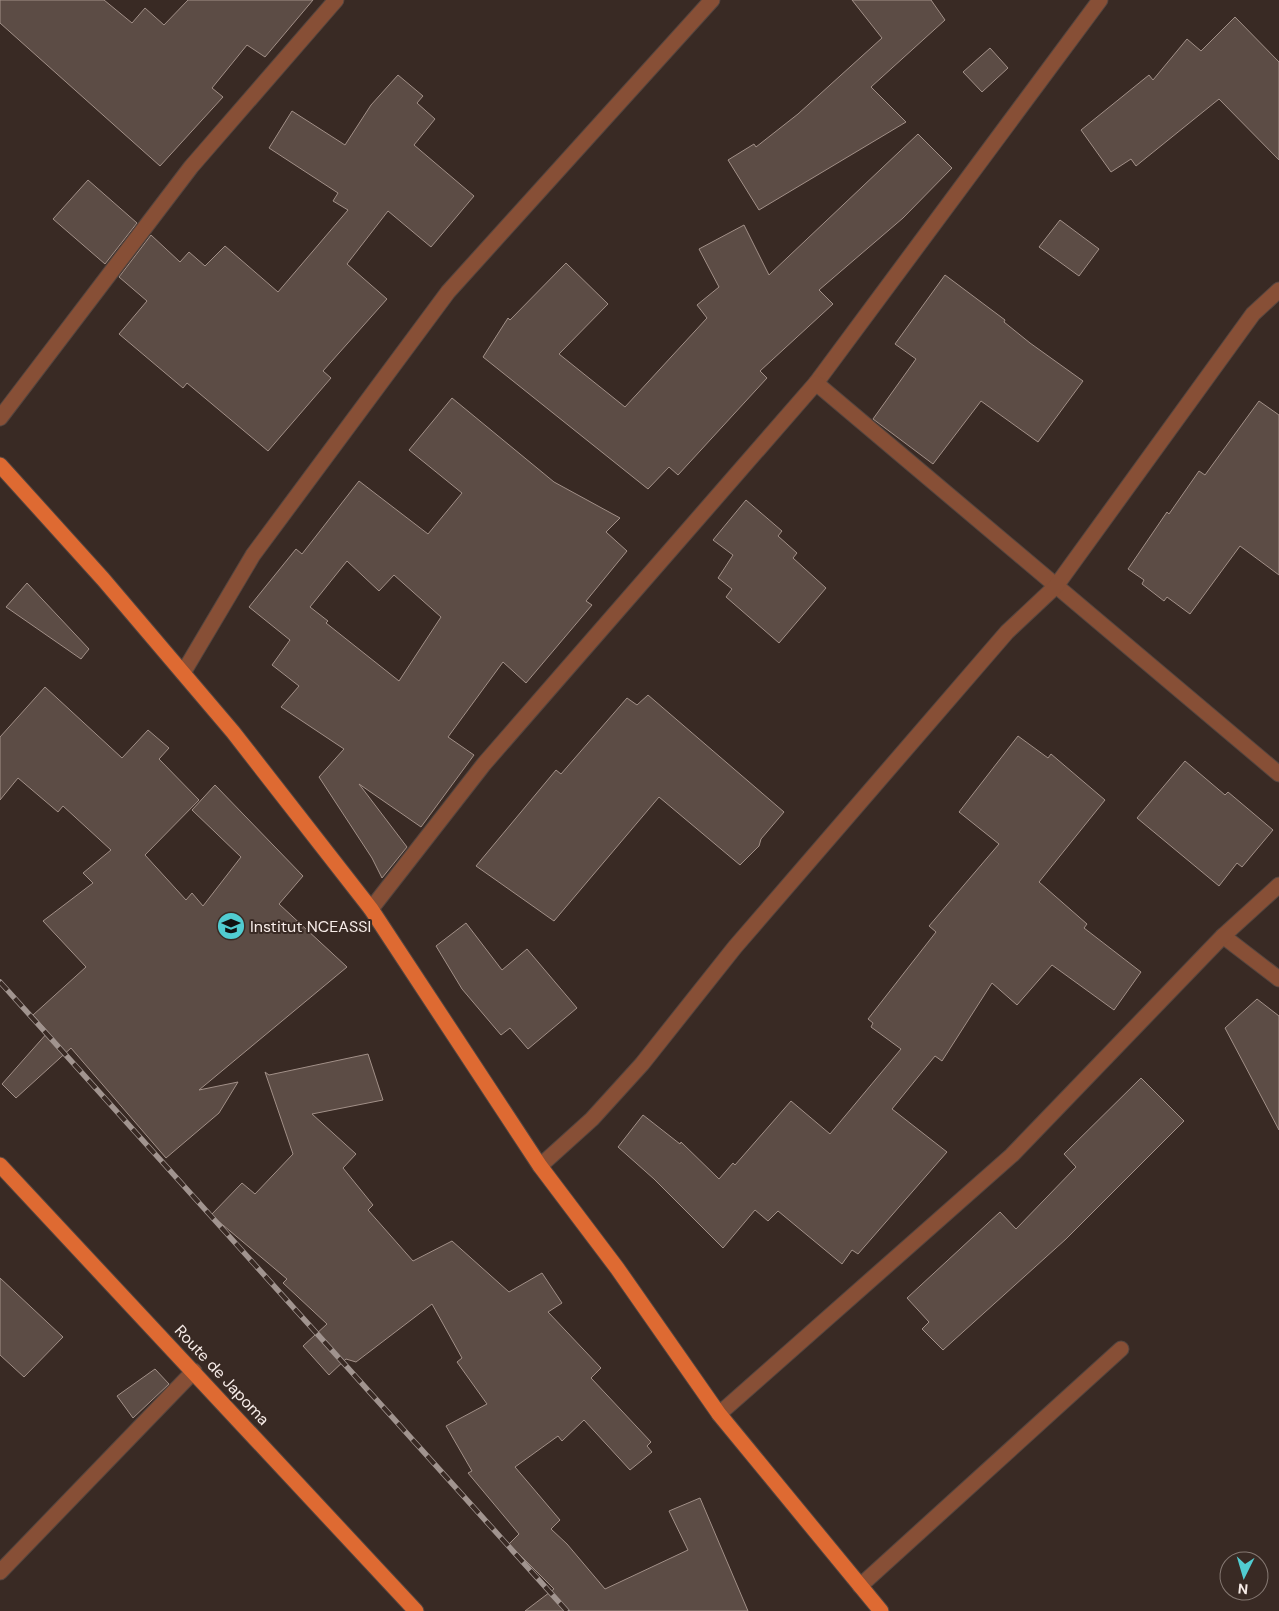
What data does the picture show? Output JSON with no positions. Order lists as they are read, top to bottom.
{
  "streets": {
    "main road": ["Route de Japoma"]
  },
  "places": {
    "school or university": ["Institut NCEASSI"]
  },
  "north": "bottom"
}
